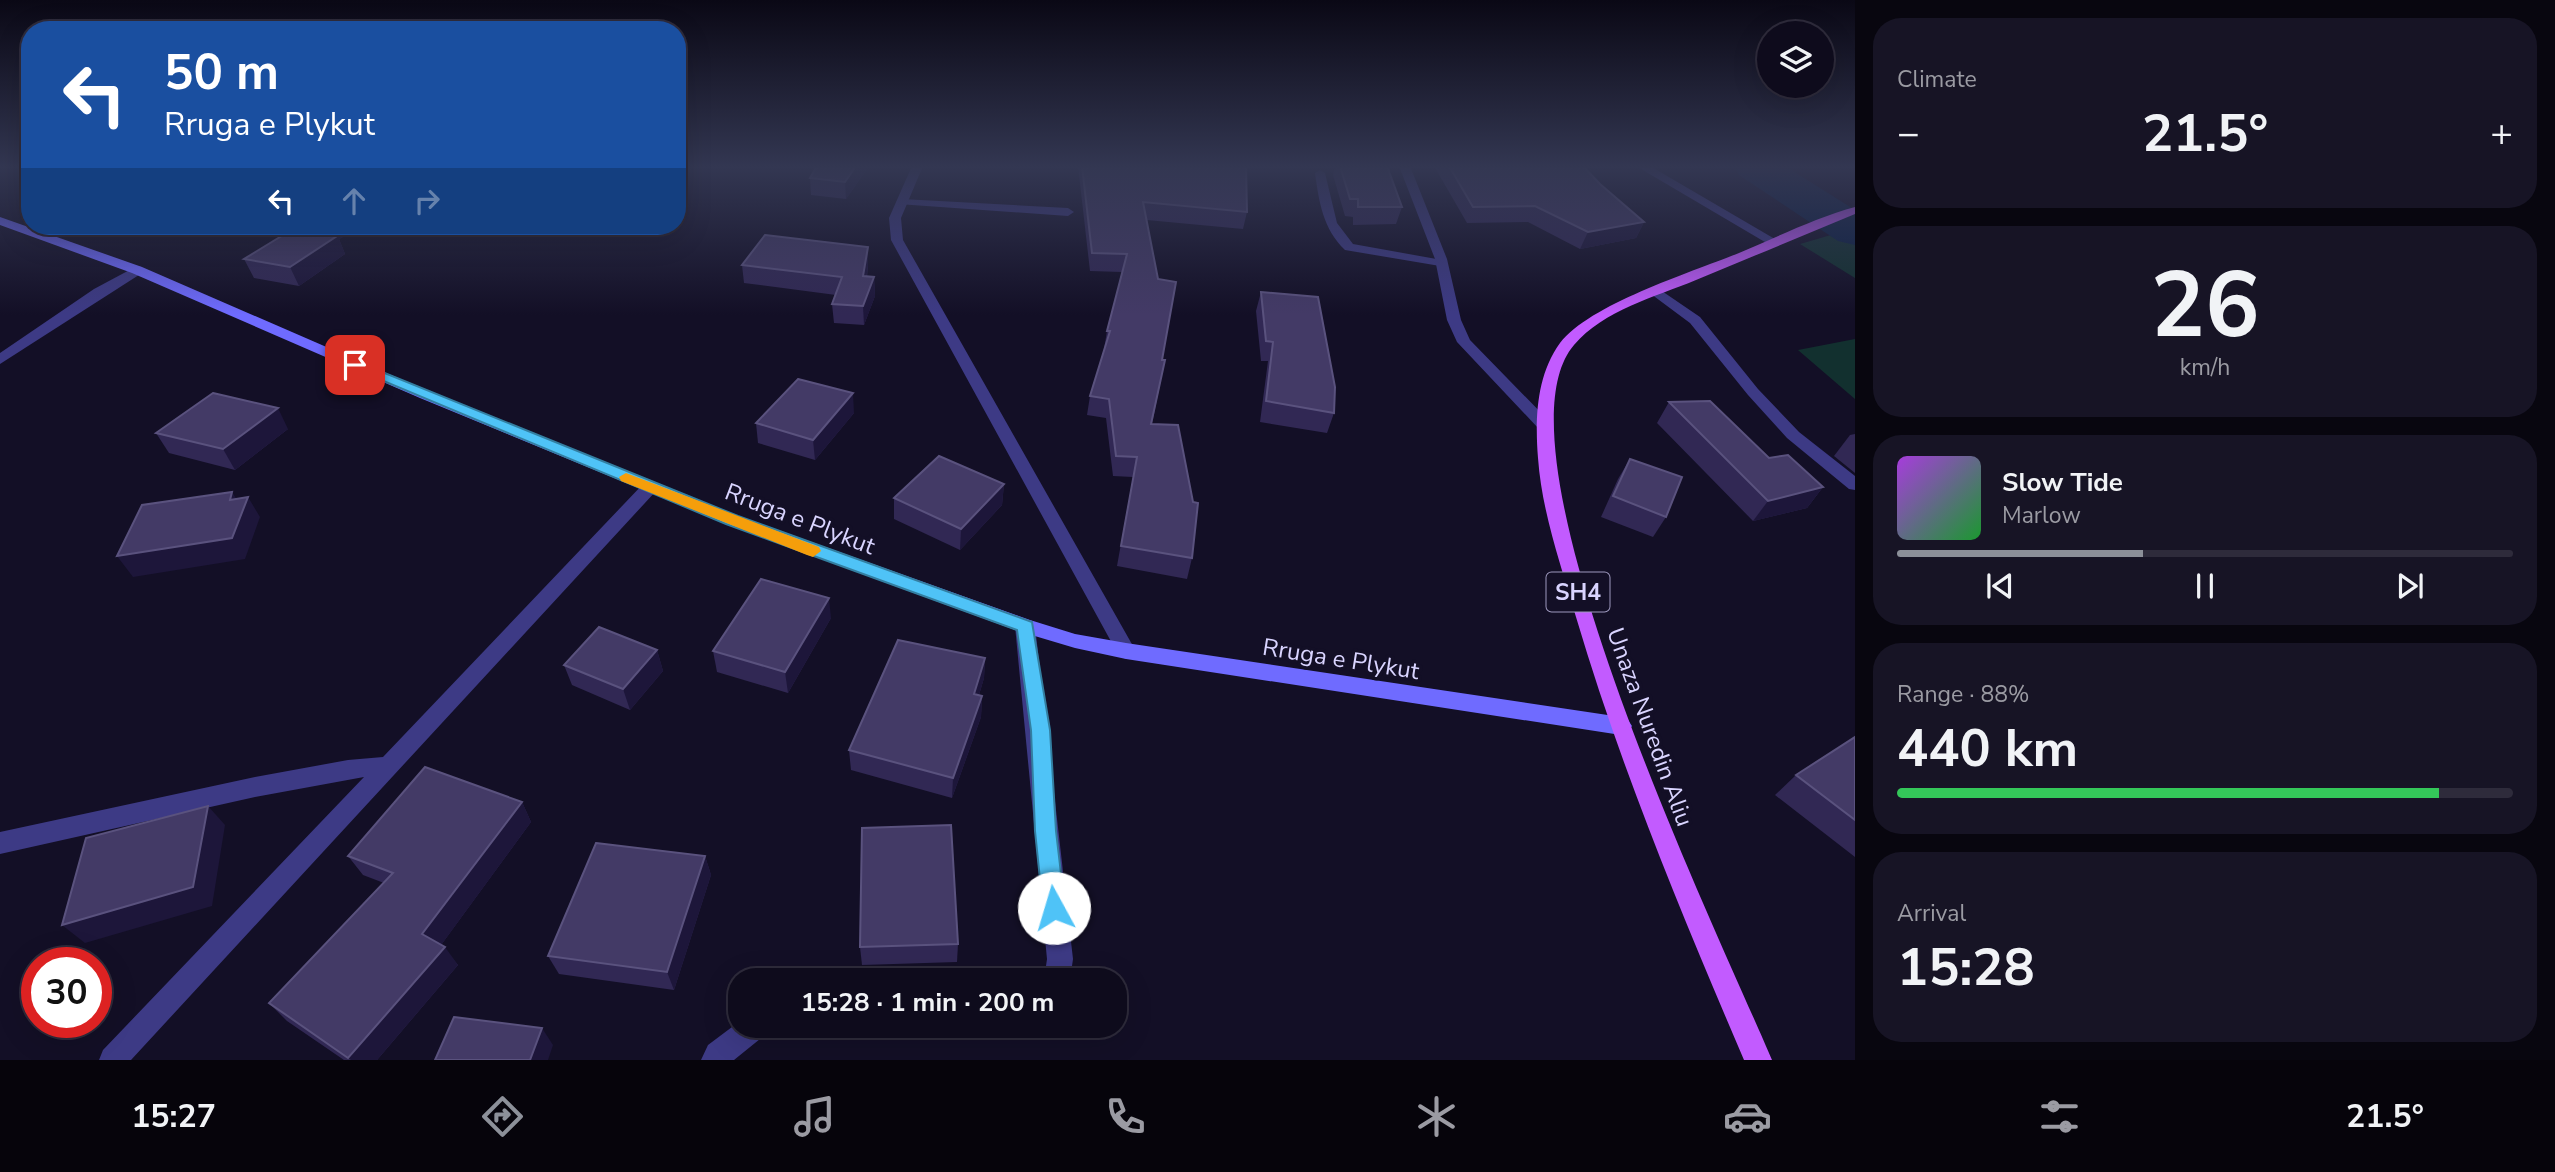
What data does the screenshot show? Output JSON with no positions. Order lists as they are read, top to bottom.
{
  "streets": {
    "main road": ["SH4", "Unaza Nuredin Aliu"],
    "street": ["Rruga e Plykut"]
  },
  "crossings": [
    ["Rruga e Plykut", "Unaza Nuredin Aliu"]
  ],
  "page": {
    "tile": [
      "Climate",
      ["26", "km/h"],
      ["Range · 88%", "440 km"],
      ["Arrival", "15:28"]
    ],
    "turn": ["50 m", "Rruga e Plykut"],
    "heat": ["−", "21.5°", "+"],
    "song": ["Slow Tide", "Marlow"],
    "limit": "30",
    "trip": "15:28 · 1 min · 200 m",
    "tabs": ["15:27", "21.5°"]
  }
}
